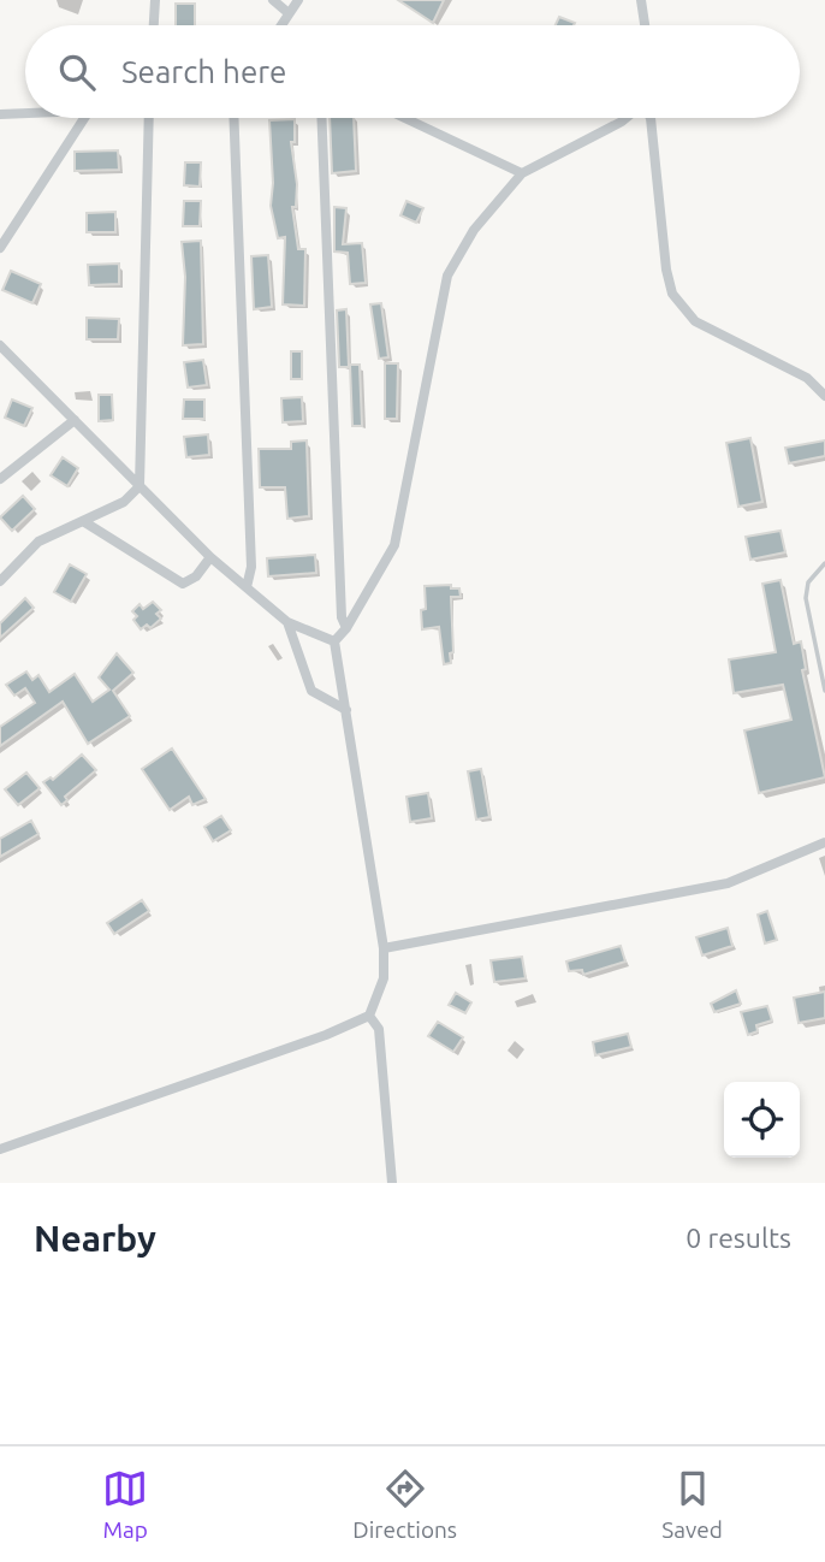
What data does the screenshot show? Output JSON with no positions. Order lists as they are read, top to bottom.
{
  "page": {
    "search": "Search here",
    "heading": ["Nearby", "0 results"],
    "nav": ["Map", "Directions", "Saved"]
  }
}
